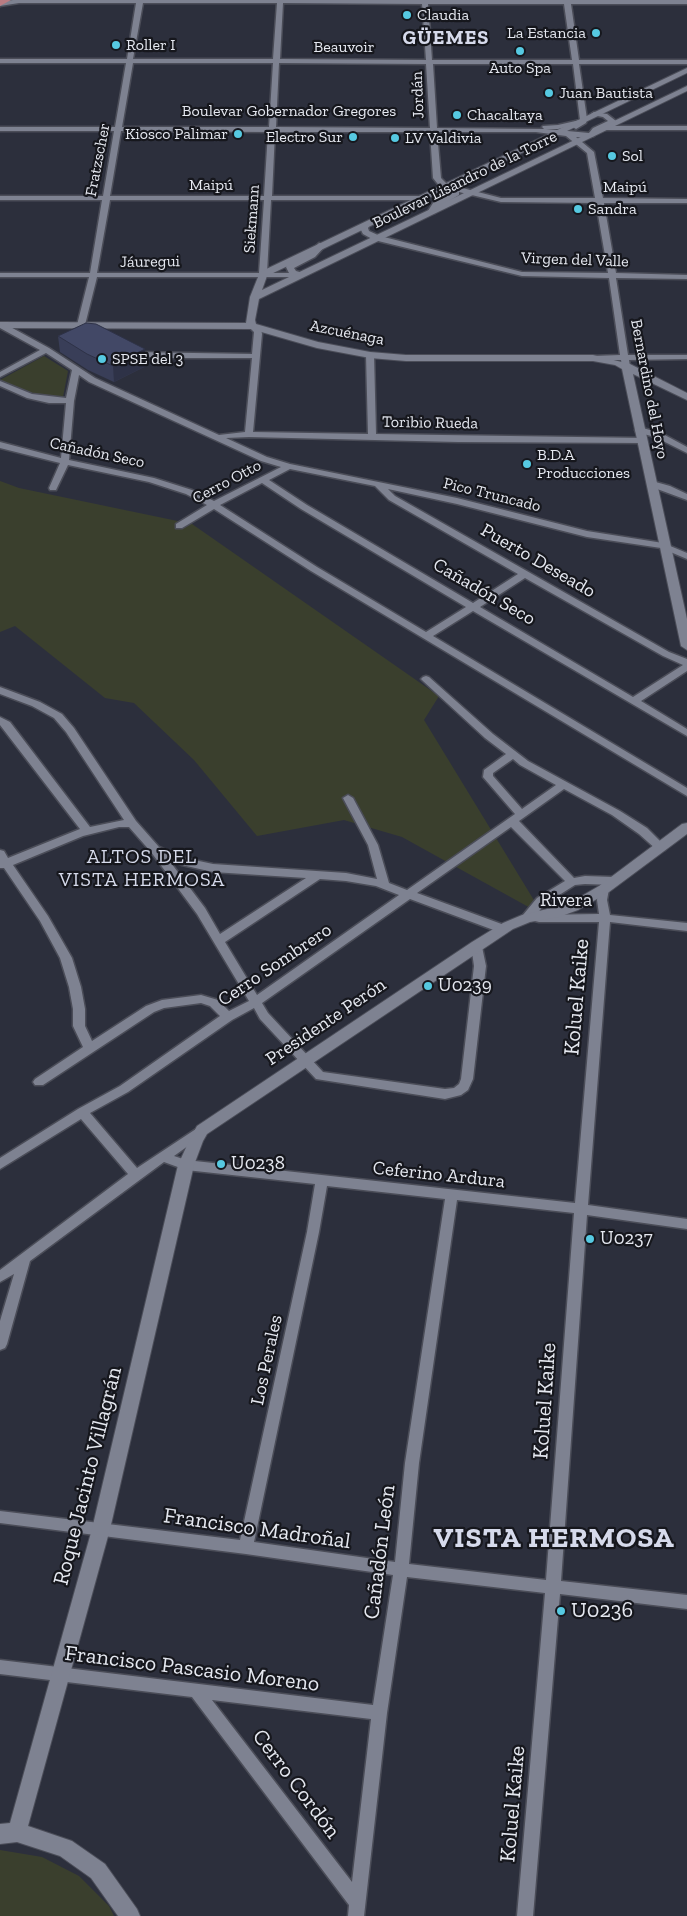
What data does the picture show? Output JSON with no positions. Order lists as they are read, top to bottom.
{
  "streets": {
    "street": [
      "Beauvoir",
      "Jordán",
      "Boulevar Gobernador Gregores",
      "Fratzscher",
      "Boulevar Lisandro de la Torre",
      "Maipú",
      "Siekmann",
      "Virgen del Valle",
      "Jáuregui",
      "Azcuénaga",
      "Bernardino del Hoyo",
      "Toribio Rueda",
      "Cañadón Seco",
      "Cerro Otto",
      "Pico Truncado",
      "Puerto Deseado",
      "Rivera",
      "Cerro Sombrero",
      "Koluel Kaike",
      "Presidente Perón",
      "Ceferino Ardura",
      "Los Perales",
      "Roque Jacinto Villagrán",
      "Francisco Madroñal",
      "Cañadón León",
      "Francisco Pascasio Moreno",
      "Cerro Cordón"
    ]
  },
  "crossings": [
    ["Beauvoir", "Jordán"],
    ["Beauvoir", "Fratzscher"],
    ["Beauvoir", "Siekmann"],
    ["Jordán", "Boulevar Gobernador Gregores"],
    ["Jordán", "Boulevar Lisandro de la Torre"],
    ["Jordán", "Maipú"],
    ["Boulevar Gobernador Gregores", "Fratzscher"],
    ["Boulevar Gobernador Gregores", "Boulevar Lisandro de la Torre"],
    ["Boulevar Gobernador Gregores", "Siekmann"],
    ["Boulevar Gobernador Gregores", "Bernardino del Hoyo"],
    ["Fratzscher", "Maipú"],
    ["Fratzscher", "Jáuregui"],
    ["Fratzscher", "Azcuénaga"],
    ["Boulevar Lisandro de la Torre", "Maipú"],
    ["Boulevar Lisandro de la Torre", "Siekmann"],
    ["Boulevar Lisandro de la Torre", "Virgen del Valle"],
    ["Boulevar Lisandro de la Torre", "Jáuregui"],
    ["Boulevar Lisandro de la Torre", "Bernardino del Hoyo"],
    ["Maipú", "Siekmann"],
    ["Maipú", "Bernardino del Hoyo"],
    ["Siekmann", "Jáuregui"],
    ["Siekmann", "Azcuénaga"],
    ["Siekmann", "Toribio Rueda"],
    ["Virgen del Valle", "Bernardino del Hoyo"],
    ["Azcuénaga", "Bernardino del Hoyo"],
    ["Azcuénaga", "Pico Truncado"],
    ["Bernardino del Hoyo", "Toribio Rueda"],
    ["Bernardino del Hoyo", "Pico Truncado"],
    ["Toribio Rueda", "Pico Truncado"],
    ["Cañadón Seco", "Cerro Otto"],
    ["Cerro Otto", "Pico Truncado"],
    ["Pico Truncado", "Puerto Deseado"],
    ["Rivera", "Koluel Kaike"],
    ["Rivera", "Presidente Perón"],
    ["Koluel Kaike", "Presidente Perón"],
    ["Koluel Kaike", "Ceferino Ardura"],
    ["Koluel Kaike", "Francisco Madroñal"],
    ["Presidente Perón", "Ceferino Ardura"],
    ["Presidente Perón", "Roque Jacinto Villagrán"],
    ["Ceferino Ardura", "Los Perales"],
    ["Ceferino Ardura", "Roque Jacinto Villagrán"],
    ["Ceferino Ardura", "Cañadón León"],
    ["Los Perales", "Francisco Madroñal"],
    ["Roque Jacinto Villagrán", "Francisco Madroñal"],
    ["Roque Jacinto Villagrán", "Francisco Pascasio Moreno"],
    ["Francisco Madroñal", "Cañadón León"],
    ["Cañadón León", "Francisco Pascasio Moreno"],
    ["Cañadón León", "Cerro Cordón"],
    ["Francisco Pascasio Moreno", "Cerro Cordón"]
  ],
  "districts": ["GÜEMES", "ALTOS DEL VISTA HERMOSA", "VISTA HERMOSA"],
  "places": [
    "Claudia",
    "La Estancia",
    "Roller I",
    "Auto Spa",
    "Juan Bautista",
    "Chacaltaya",
    "Kiosco Palimar",
    "Electro Sur",
    "LV Valdivia",
    "Sol",
    "Sandra",
    "SPSE del 3",
    "B.D.A Producciones",
    "U0239",
    "U0238",
    "U0237",
    "U0236"
  ]
}
